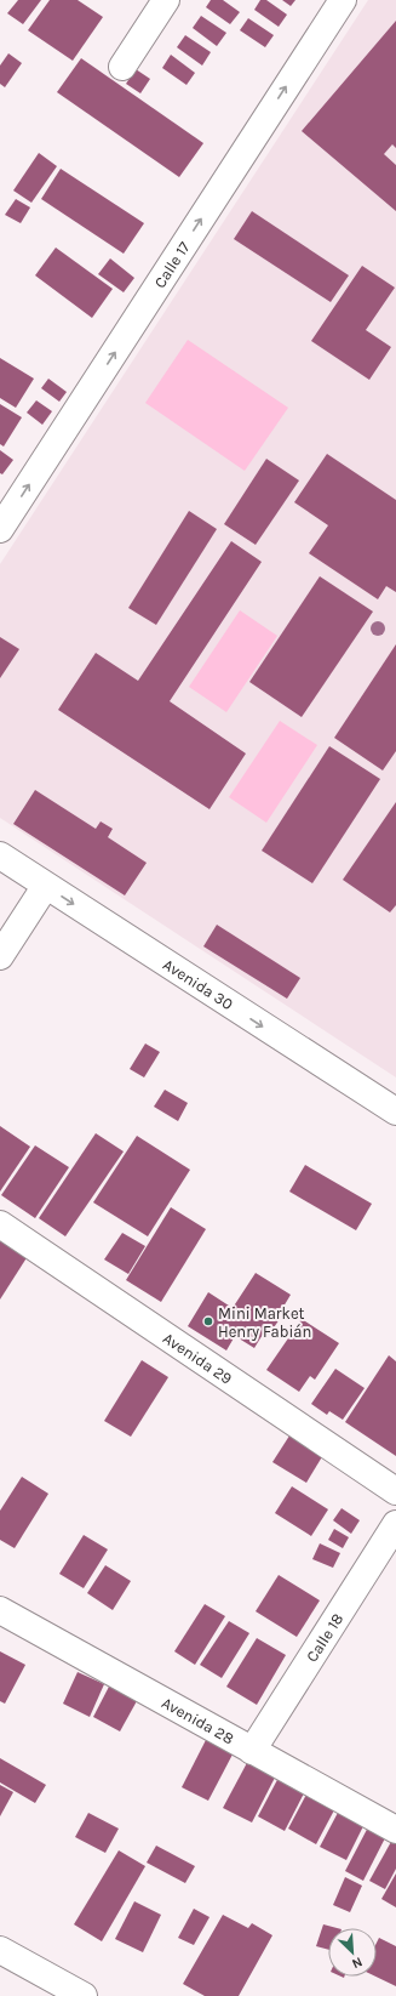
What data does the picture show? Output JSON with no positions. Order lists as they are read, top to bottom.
{
  "streets": {
    "street": [
      "Calle 17",
      "Avenida 30",
      "Avenida 29",
      "Calle 18",
      "Avenida 28"
    ]
  },
  "crossings": [
    ["Calle 18", "Avenida 28"]
  ],
  "one_way": ["Calle 17", "Avenida 30"],
  "places": ["Mini Market Henry Fabián"],
  "north": "bottom right"
}
